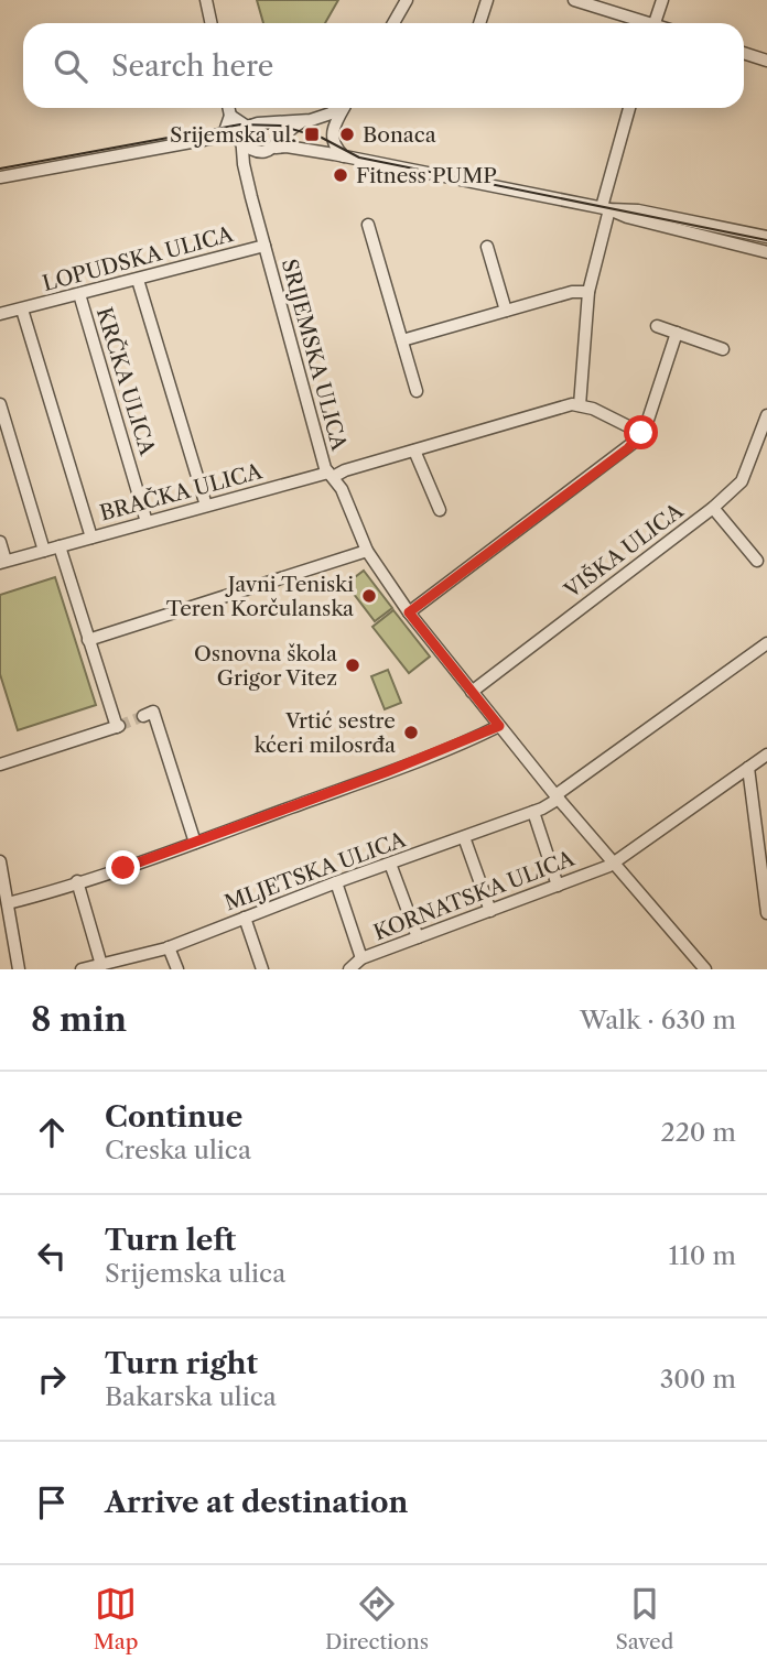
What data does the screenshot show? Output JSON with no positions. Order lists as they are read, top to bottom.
{
  "streets": {
    "street": [
      "LOPUDSKA ULICA",
      "SRIJEMSKA ULICA",
      "KRČKA ULICA",
      "BRAČKA ULICA",
      "VIŠKA ULICA",
      "MLJETSKA ULICA",
      "KORNATSKA ULICA"
    ]
  },
  "crossings": [
    ["LOPUDSKA ULICA", "SRIJEMSKA ULICA"],
    ["LOPUDSKA ULICA", "KRČKA ULICA"],
    ["LOPUDSKA ULICA", "BRAČKA ULICA"],
    ["SRIJEMSKA ULICA", "BRAČKA ULICA"],
    ["SRIJEMSKA ULICA", "VIŠKA ULICA"],
    ["SRIJEMSKA ULICA", "MLJETSKA ULICA"],
    ["SRIJEMSKA ULICA", "KORNATSKA ULICA"],
    ["KRČKA ULICA", "BRAČKA ULICA"]
  ],
  "places": {
    "transit": ["Srijemska ul."],
    "other": [
      "Bonaca",
      "Fitness PUMP",
      "Javni Teniski Teren Korčulanska",
      "Osnovna škola Grigor Vitez",
      "Vrtić sestre kćeri milosrđa"
    ]
  },
  "page": {
    "search": "Search here",
    "heading": ["8 min", "Walk · 630 m"],
    "list": [
      ["Continue", "Creska ulica", "220 m"],
      ["Turn left", "Srijemska ulica", "110 m"],
      ["Turn right", "Bakarska ulica", "300 m"],
      "Arrive at destination"
    ],
    "nav": ["Map", "Directions", "Saved"]
  }
}
